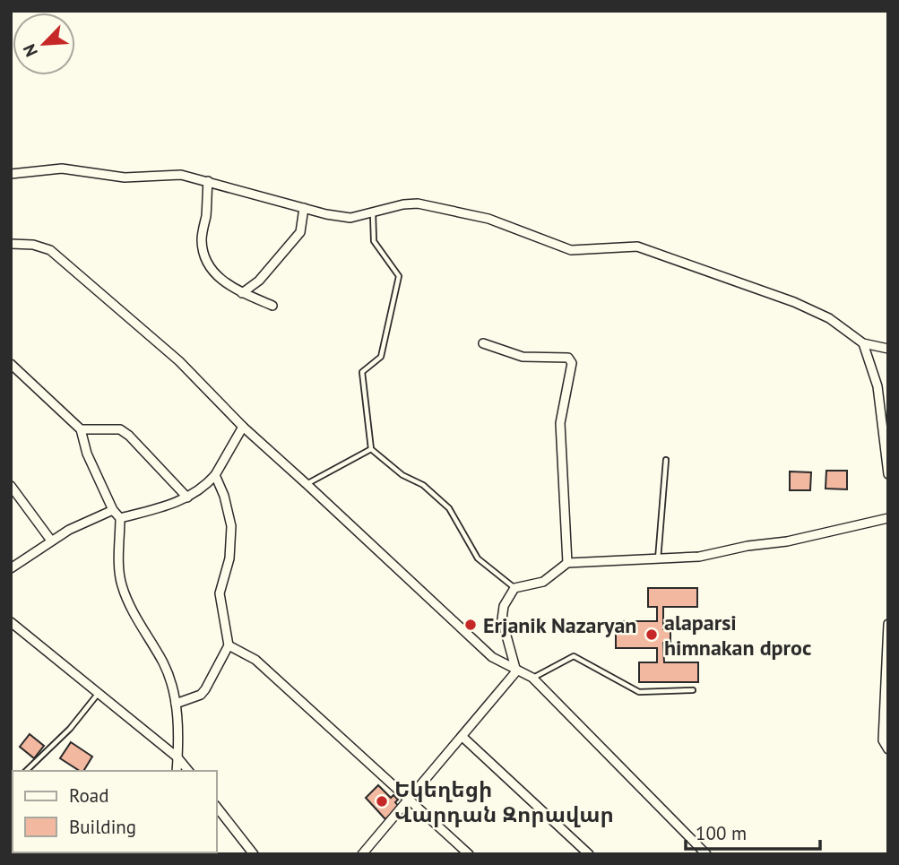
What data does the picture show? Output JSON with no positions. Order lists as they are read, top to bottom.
{
  "places": ["Erjanik Nazaryan", "alaparsi himnakan dproc", "Եկեղեցի Վարդան Զորավար"],
  "legend": ["Road", "Building"],
  "scale_bar": "100 m",
  "north": "bottom left"
}
